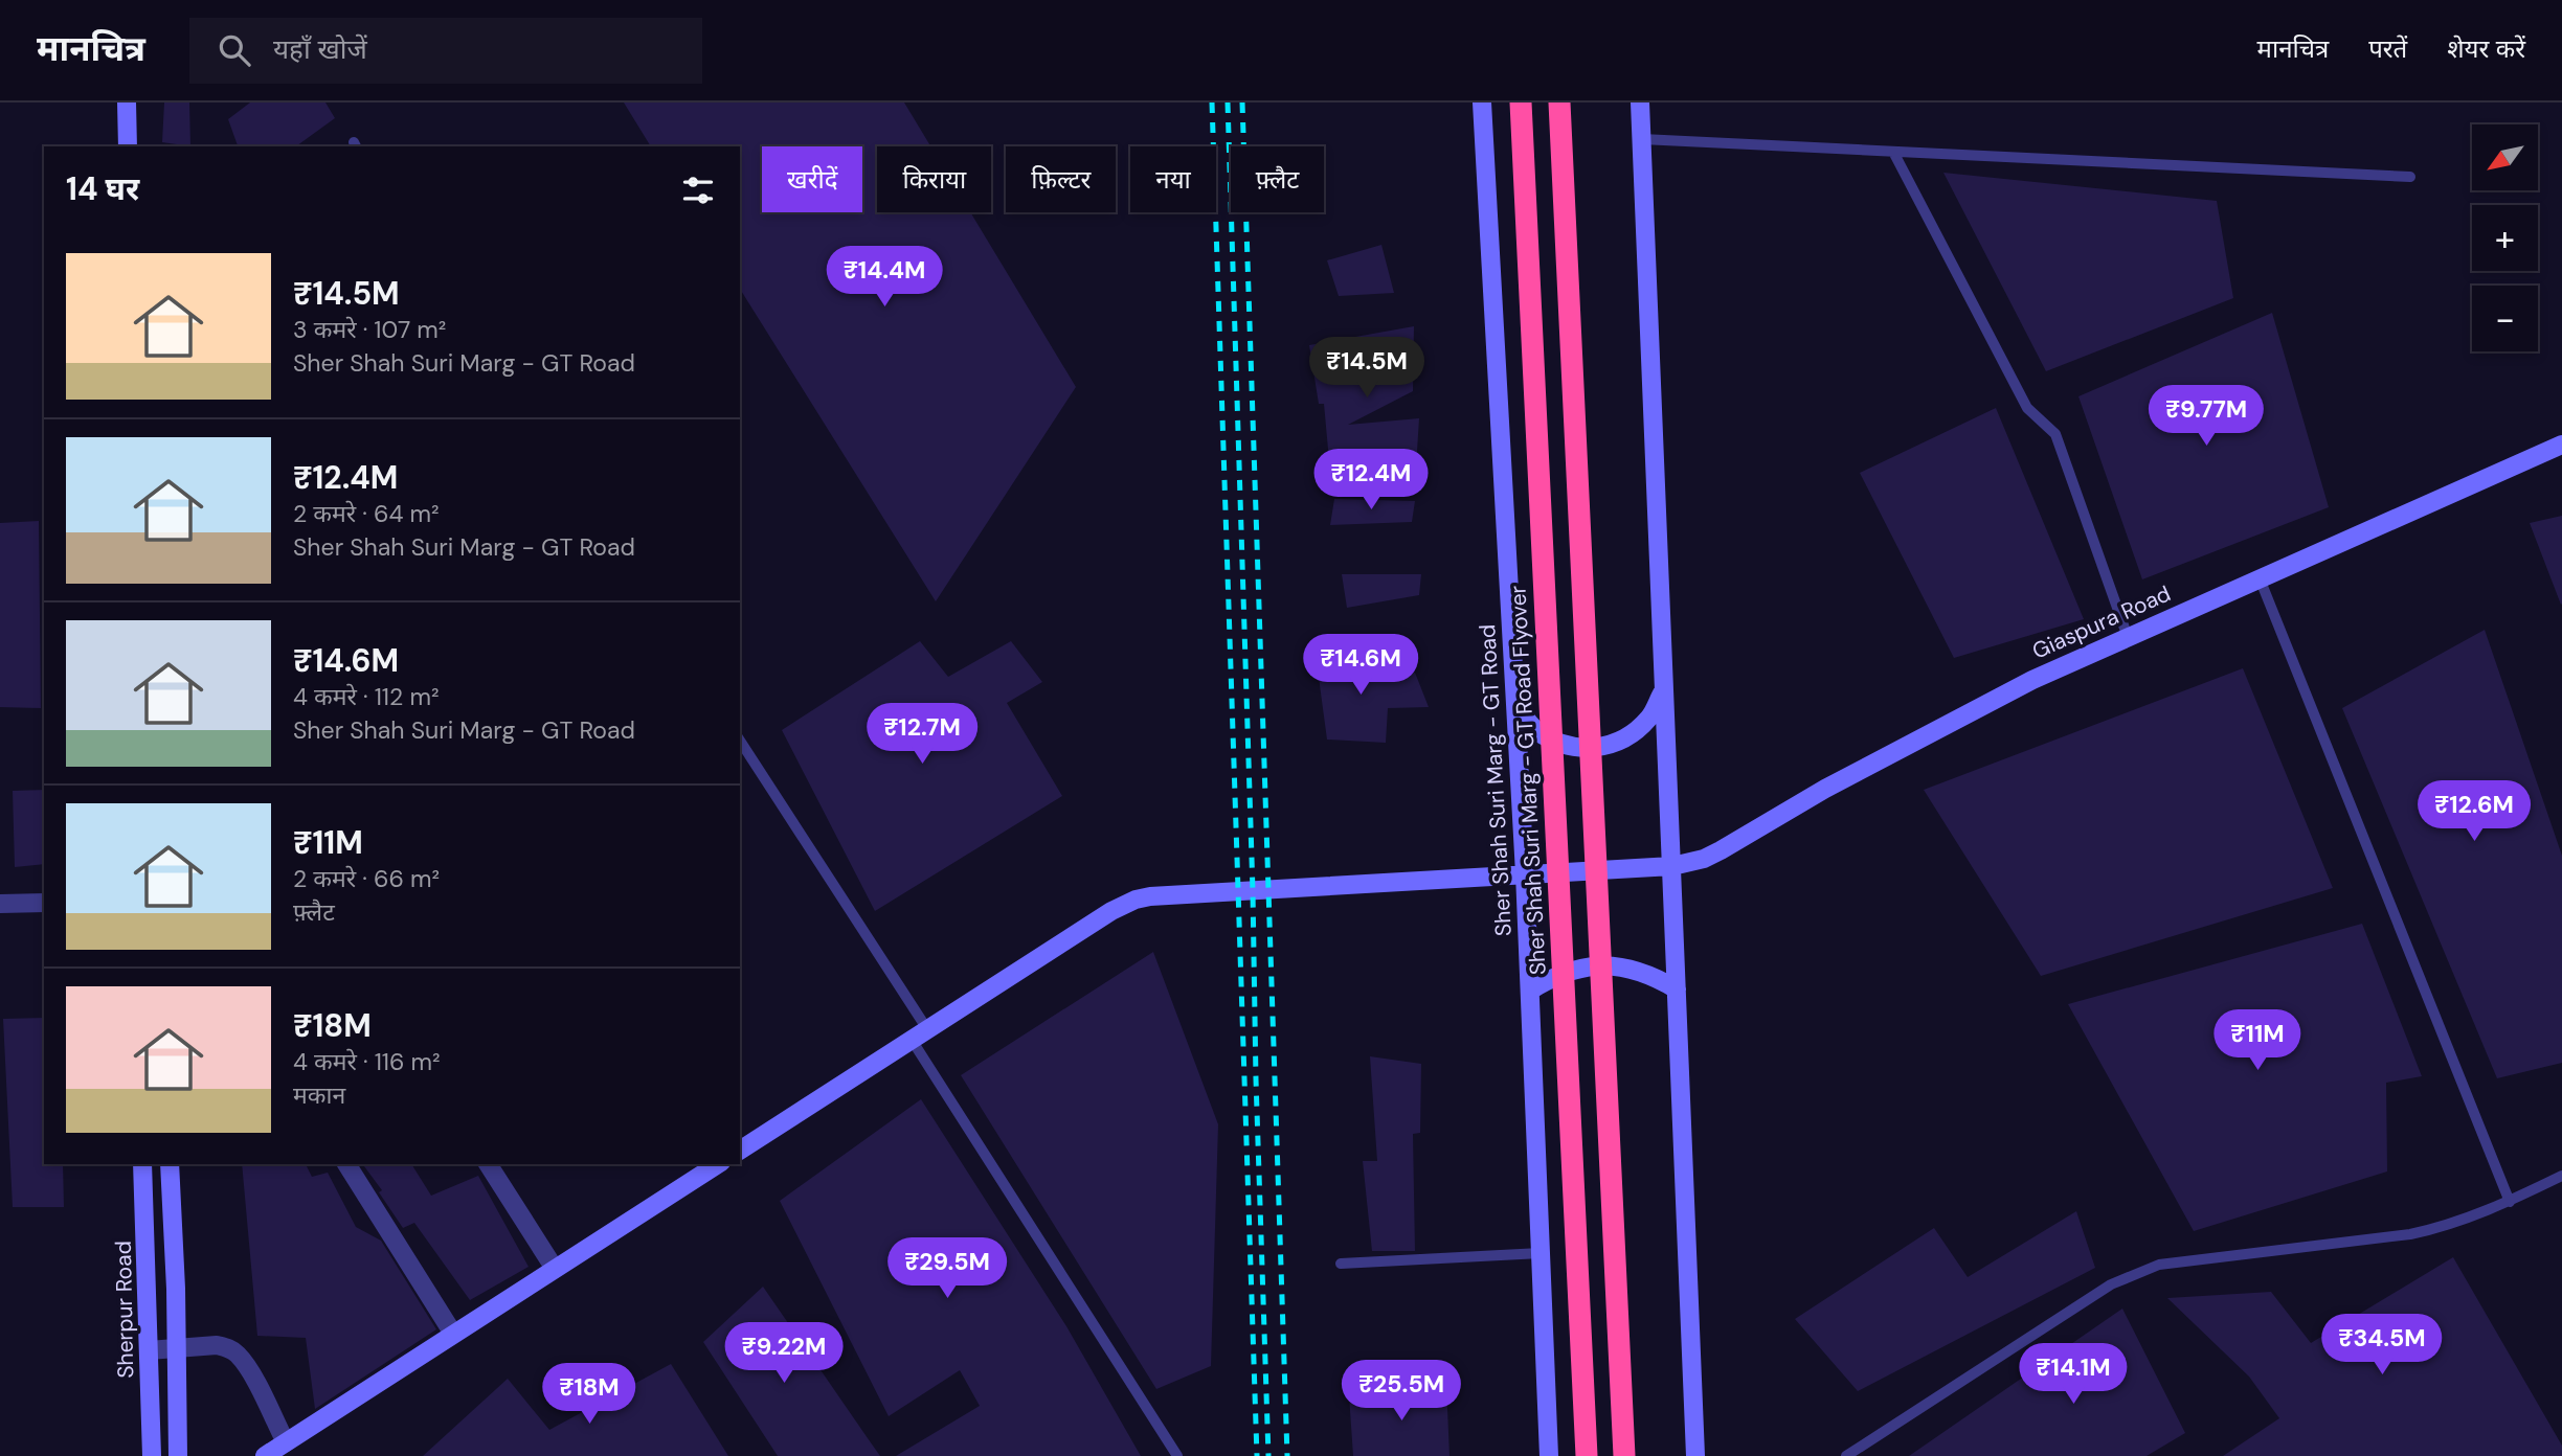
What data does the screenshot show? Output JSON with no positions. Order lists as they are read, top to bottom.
{
  "streets": {
    "highway": ["Sher Shah Suri Marg - GT Road Flyover"],
    "street": ["Giaspura Road", "Sher Shah Suri Marg - GT Road", "Sherpur Road"]
  },
  "crossings": [
    ["Giaspura Road", "Sher Shah Suri Marg - GT Road"]
  ],
  "north": "bottom left",
  "page": {
    "header": "मानचित्र",
    "search": "यहाँ खोजें",
    "nav": ["मानचित्र", "परतें", "शेयर करें"],
    "map_buttons": ["+", "−"],
    "chip": [
      "खरीदें",
      "किराया",
      "फ़िल्टर",
      "नया",
      "फ़्लैट"
    ],
    "heading": "14 घर",
    "list": [
      {
        "name": "₹14.5M",
        "note": "3 कमरे · 107 m² · Sher Shah Suri Marg - GT Road"
      },
      {
        "name": "₹12.4M",
        "note": "2 कमरे · 64 m² · Sher Shah Suri Marg - GT Road"
      },
      {
        "name": "₹14.6M",
        "note": "4 कमरे · 112 m² · Sher Shah Suri Marg - GT Road"
      },
      {
        "name": "₹11M",
        "note": "2 कमरे · 66 m² · फ़्लैट"
      },
      {
        "name": "₹18M",
        "note": "4 कमरे · 116 m² · मकान"
      }
    ],
    "price": [
      "₹14.4M",
      "₹14.5M",
      "₹9.77M",
      "₹12.4M",
      "₹14.6M",
      "₹12.7M",
      "₹12.6M",
      "₹11M",
      "₹29.5M",
      "₹34.5M",
      "₹9.22M",
      "₹14.1M",
      "₹25.5M",
      "₹18M"
    ]
  }
}
